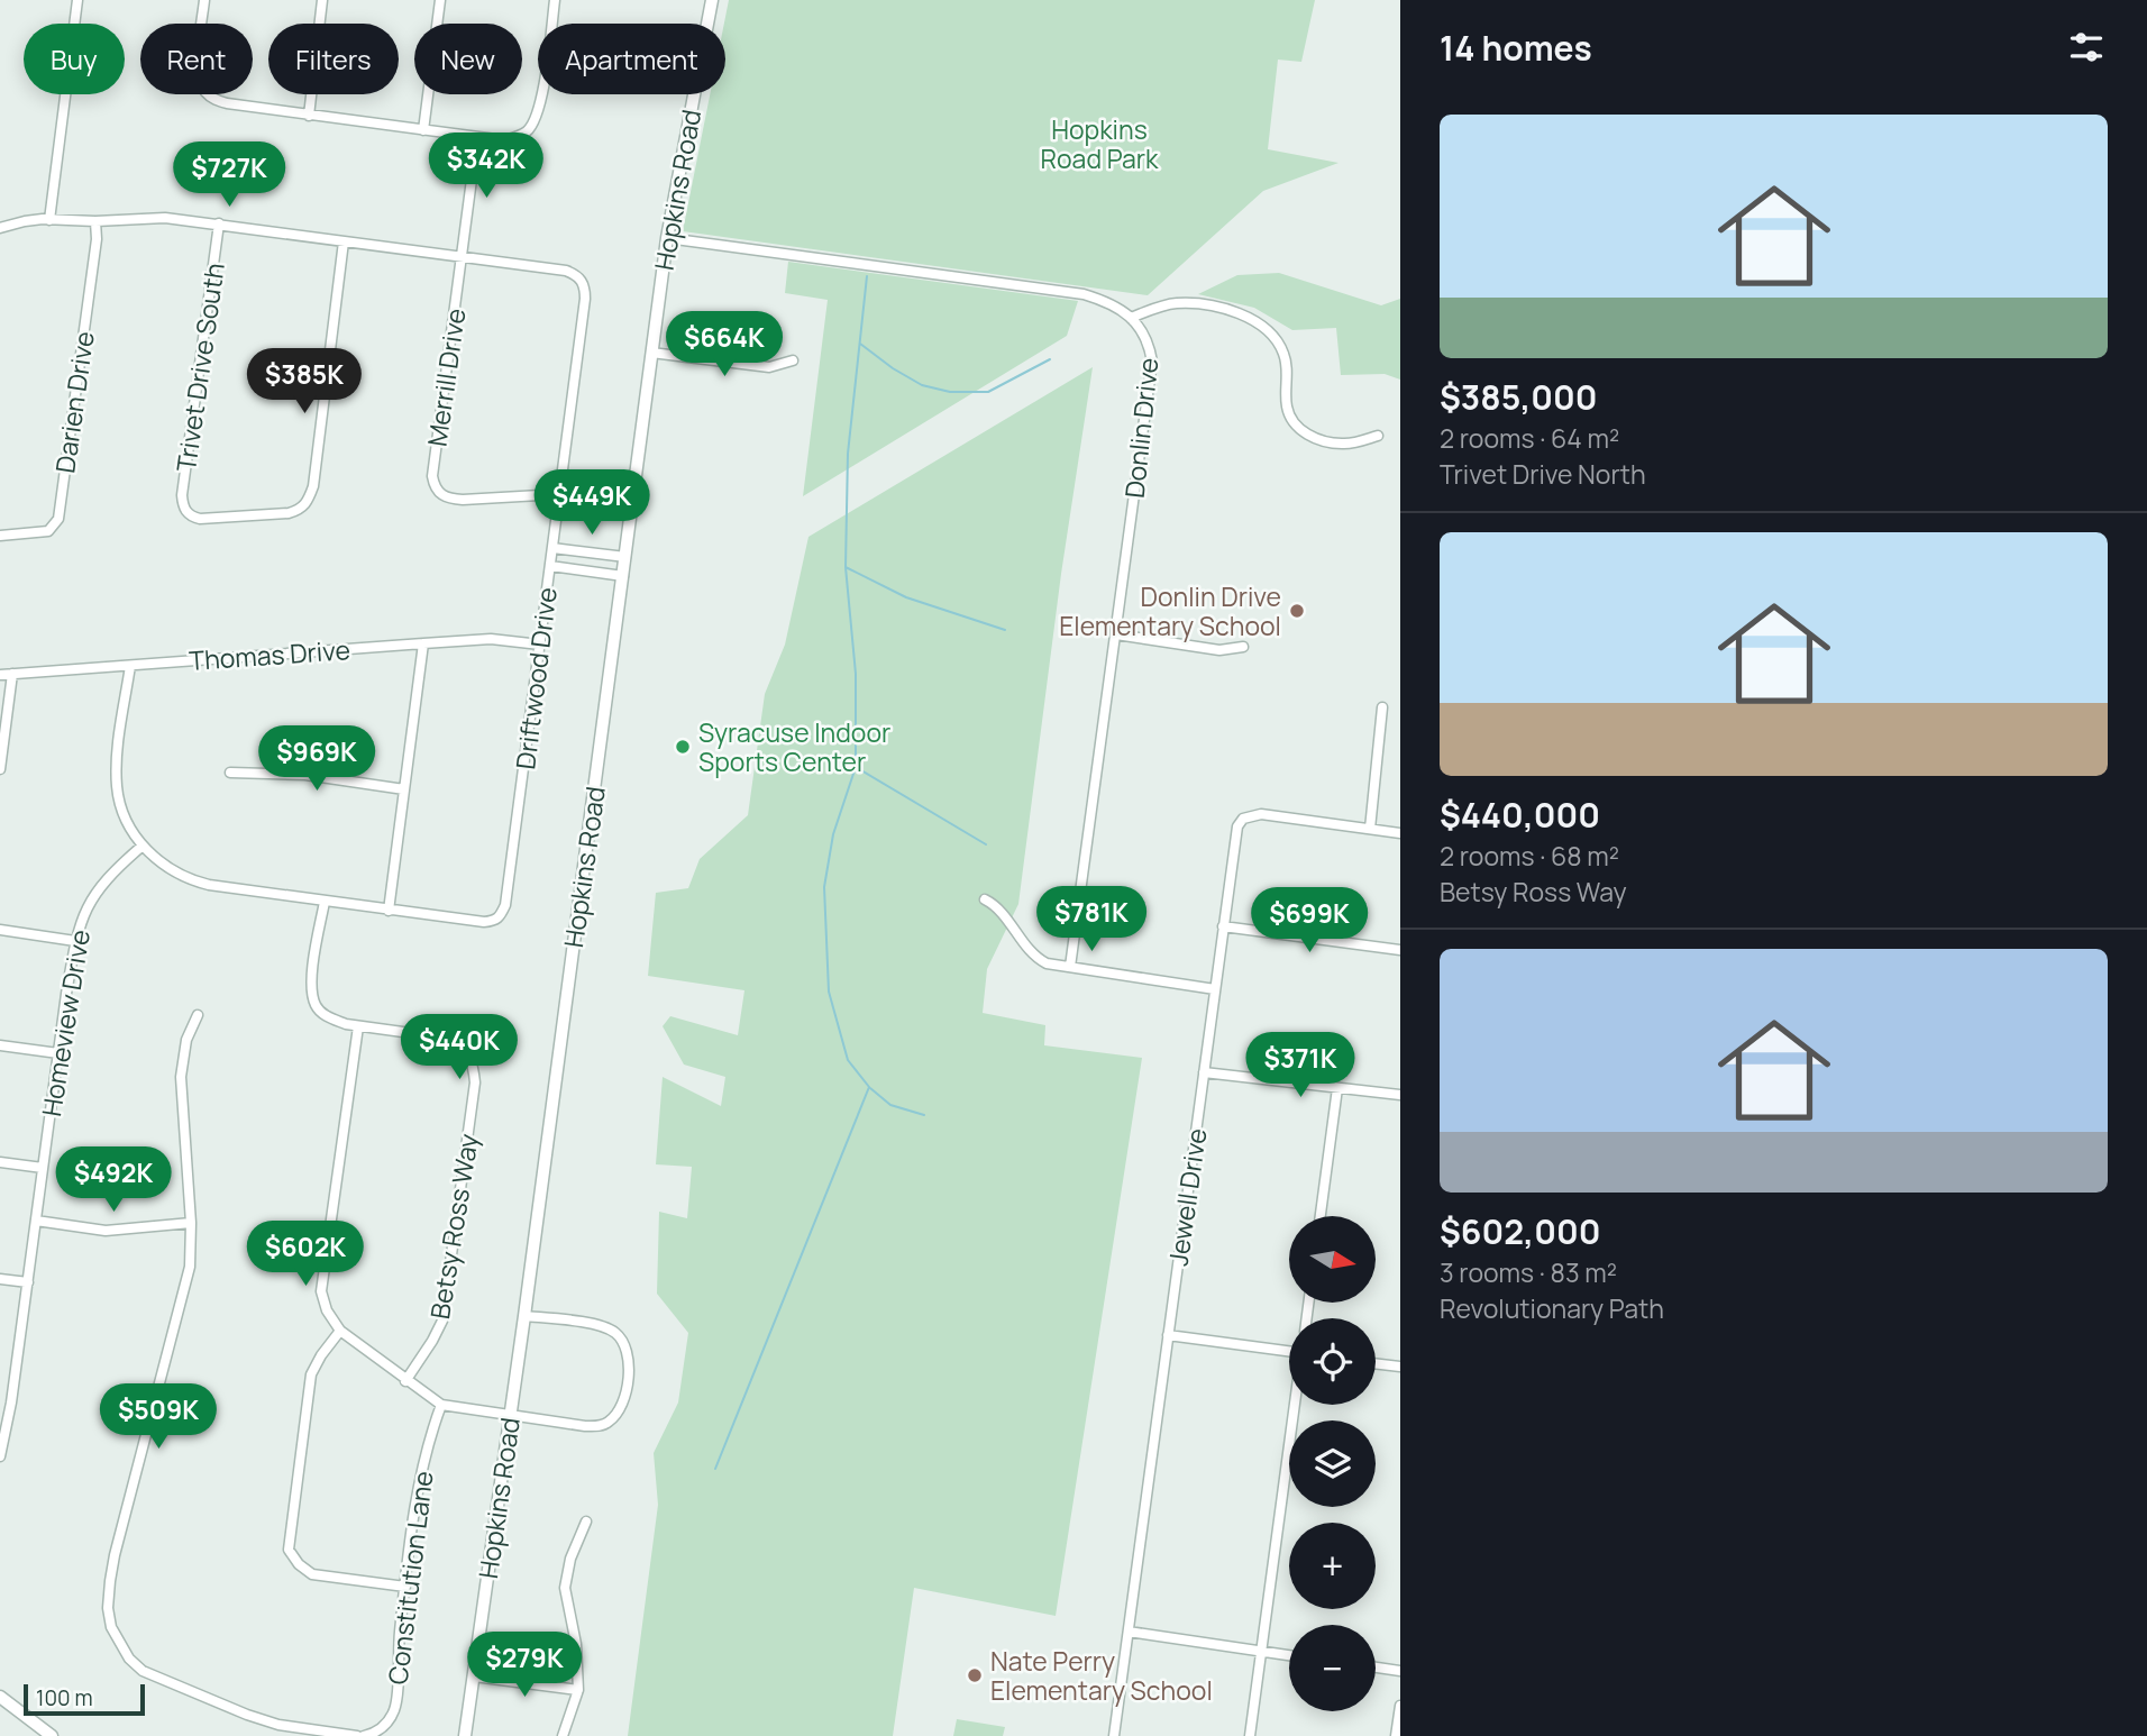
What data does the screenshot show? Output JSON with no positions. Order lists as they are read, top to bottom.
{
  "streets": {
    "street": [
      "Hopkins Road",
      "Trivet Drive South",
      "Merrill Drive",
      "Darien Drive",
      "Donlin Drive",
      "Thomas Drive",
      "Driftwood Drive",
      "Homeview Drive",
      "Jewell Drive",
      "Betsy Ross Way",
      "Constitution Lane"
    ]
  },
  "crossings": [
    ["Hopkins Road", "Donlin Drive"],
    ["Trivet Drive South", "Driftwood Drive"],
    ["Merrill Drive", "Driftwood Drive"],
    ["Darien Drive", "Driftwood Drive"],
    ["Thomas Drive", "Driftwood Drive"],
    ["Driftwood Drive", "Homeview Drive"],
    ["Driftwood Drive", "Betsy Ross Way"]
  ],
  "parks": ["Hopkins Road Park"],
  "places": ["Donlin Drive Elementary School", "Syracuse Indoor Sports Center", "Nate Perry Elementary School"],
  "scale_bar": "100 m",
  "north": "right",
  "page": {
    "heading": "14 homes",
    "chip": [
      "Buy",
      "Rent",
      "Filters",
      "New",
      "Apartment"
    ],
    "list": [
      {
        "name": "$385,000",
        "note": "2 rooms · 64 m² · Trivet Drive North"
      },
      {
        "name": "$440,000",
        "note": "2 rooms · 68 m² · Betsy Ross Way"
      },
      {
        "name": "$602,000",
        "note": "3 rooms · 83 m² · Revolutionary Path"
      }
    ],
    "price": [
      "$342K",
      "$727K",
      "$664K",
      "$385K",
      "$449K",
      "$969K",
      "$781K",
      "$699K",
      "$440K",
      "$371K",
      "$492K",
      "$602K",
      "$509K",
      "$279K"
    ],
    "map_buttons": ["+", "−"],
    "scale": "100 m"
  }
}
